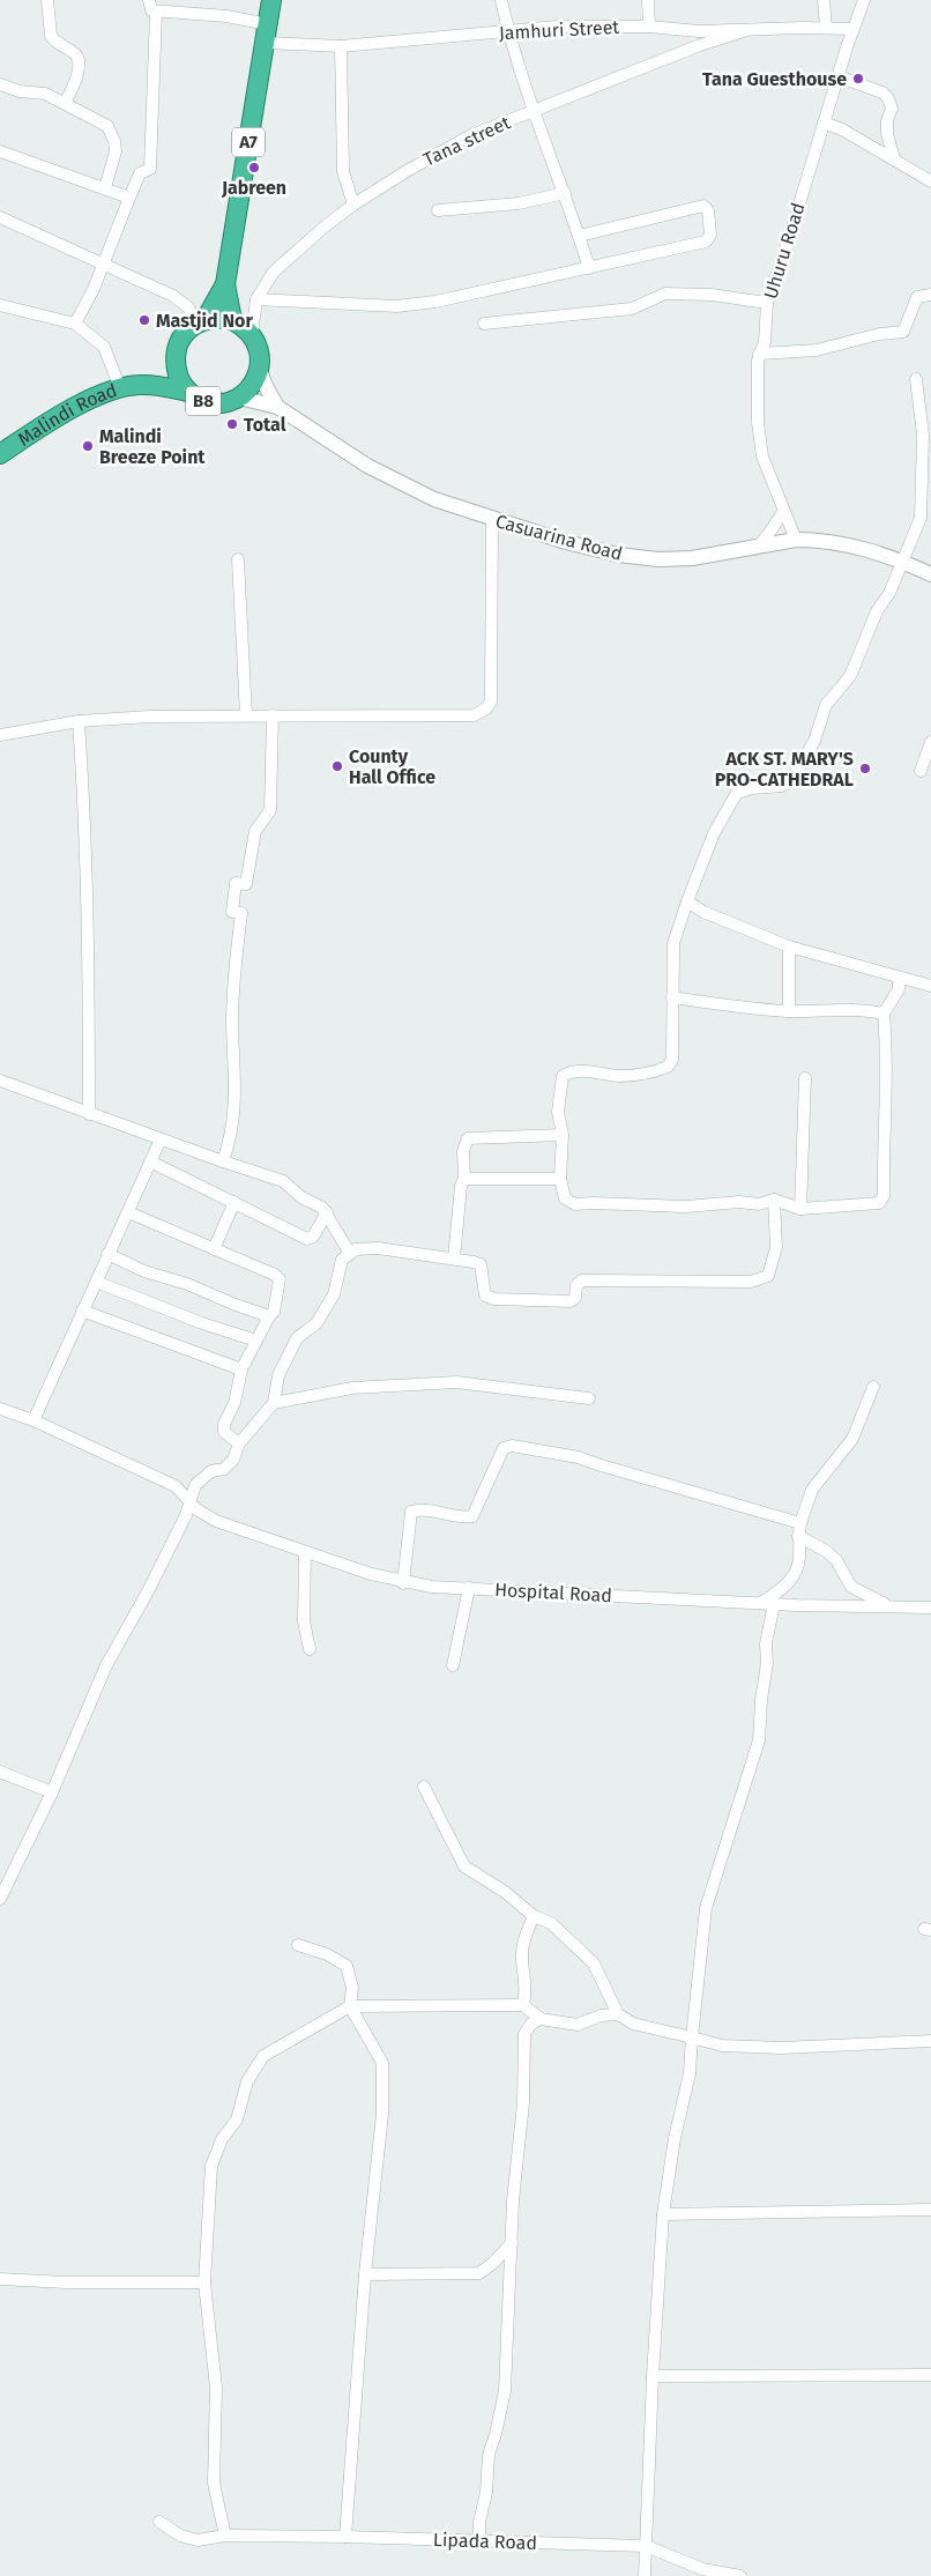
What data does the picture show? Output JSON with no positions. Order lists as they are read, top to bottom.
{
  "streets": {
    "highway": ["A7", "B8", "Malindi Road"],
    "street": [
      "Jamhuri Street",
      "Tana street",
      "Uhuru Road",
      "Casuarina Road",
      "Hospital Road",
      "Lipada Road"
    ]
  },
  "crossings": [
    ["Jamhuri Street", "Tana street"],
    ["Jamhuri Street", "A7"],
    ["Jamhuri Street", "Uhuru Road"],
    ["Tana street", "A7"],
    ["Tana street", "B8"],
    ["Tana street", "Malindi Road"],
    ["A7", "B8"],
    ["A7", "Malindi Road"],
    ["Uhuru Road", "Casuarina Road"],
    ["B8", "Malindi Road"]
  ],
  "places": [
    "Tana Guesthouse",
    "Jabreen",
    "Mastjid Nor",
    "Total",
    "Malindi Breeze Point",
    "County Hall Office",
    "ACK ST. MARY'S PRO-CATHEDRAL"
  ]
}
